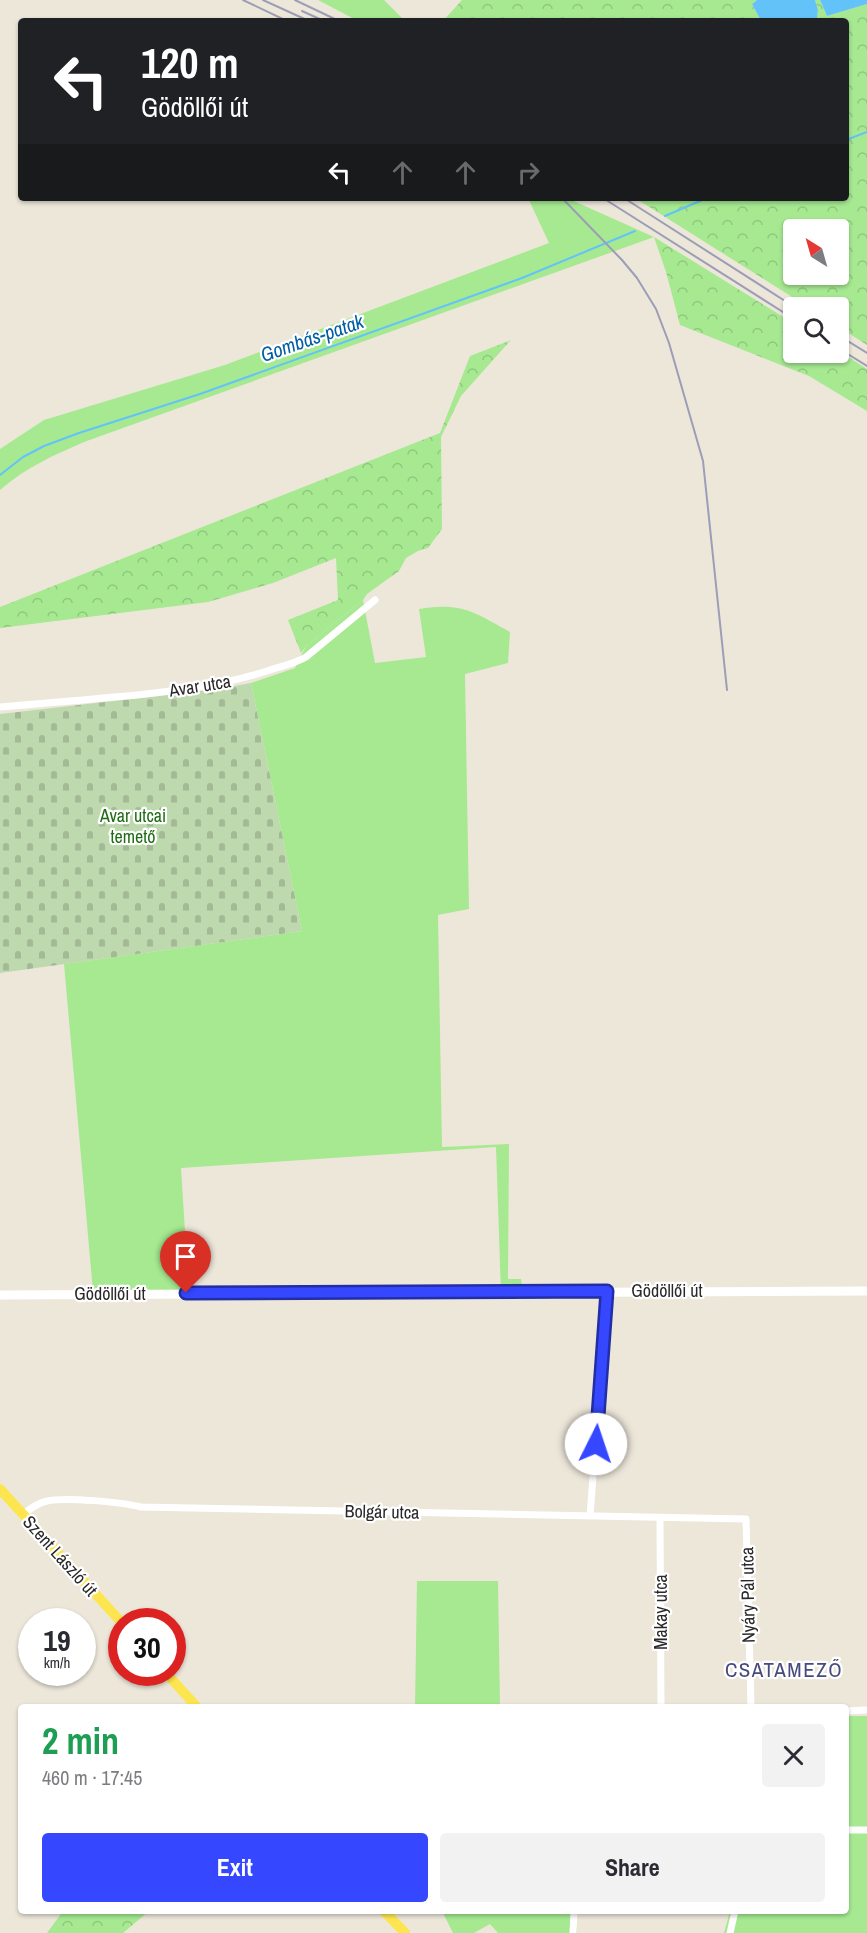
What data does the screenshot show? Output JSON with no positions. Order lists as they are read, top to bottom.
{
  "streets": {
    "main road": ["Gödöllői út", "Szent László út"],
    "street": [
      "Avar utca",
      "Bolgár utca",
      "Nyáry Pál utca",
      "Makay utca"
    ]
  },
  "crossings": [
    ["Bolgár utca", "Szent László út"],
    ["Bolgár utca", "Nyáry Pál utca"],
    ["Bolgár utca", "Makay utca"]
  ],
  "districts": ["CSATAMEZŐ"],
  "water": ["Gombás-patak"],
  "parks": ["Avar utcai temető"],
  "north": "top left",
  "page": {
    "turn": ["120 m", "Gödöllői út"],
    "speed": "19 km/h",
    "limit": "30",
    "heading": ["2 min", "460 m · 17:45"],
    "buttons": ["Exit", "Share"]
  }
}
